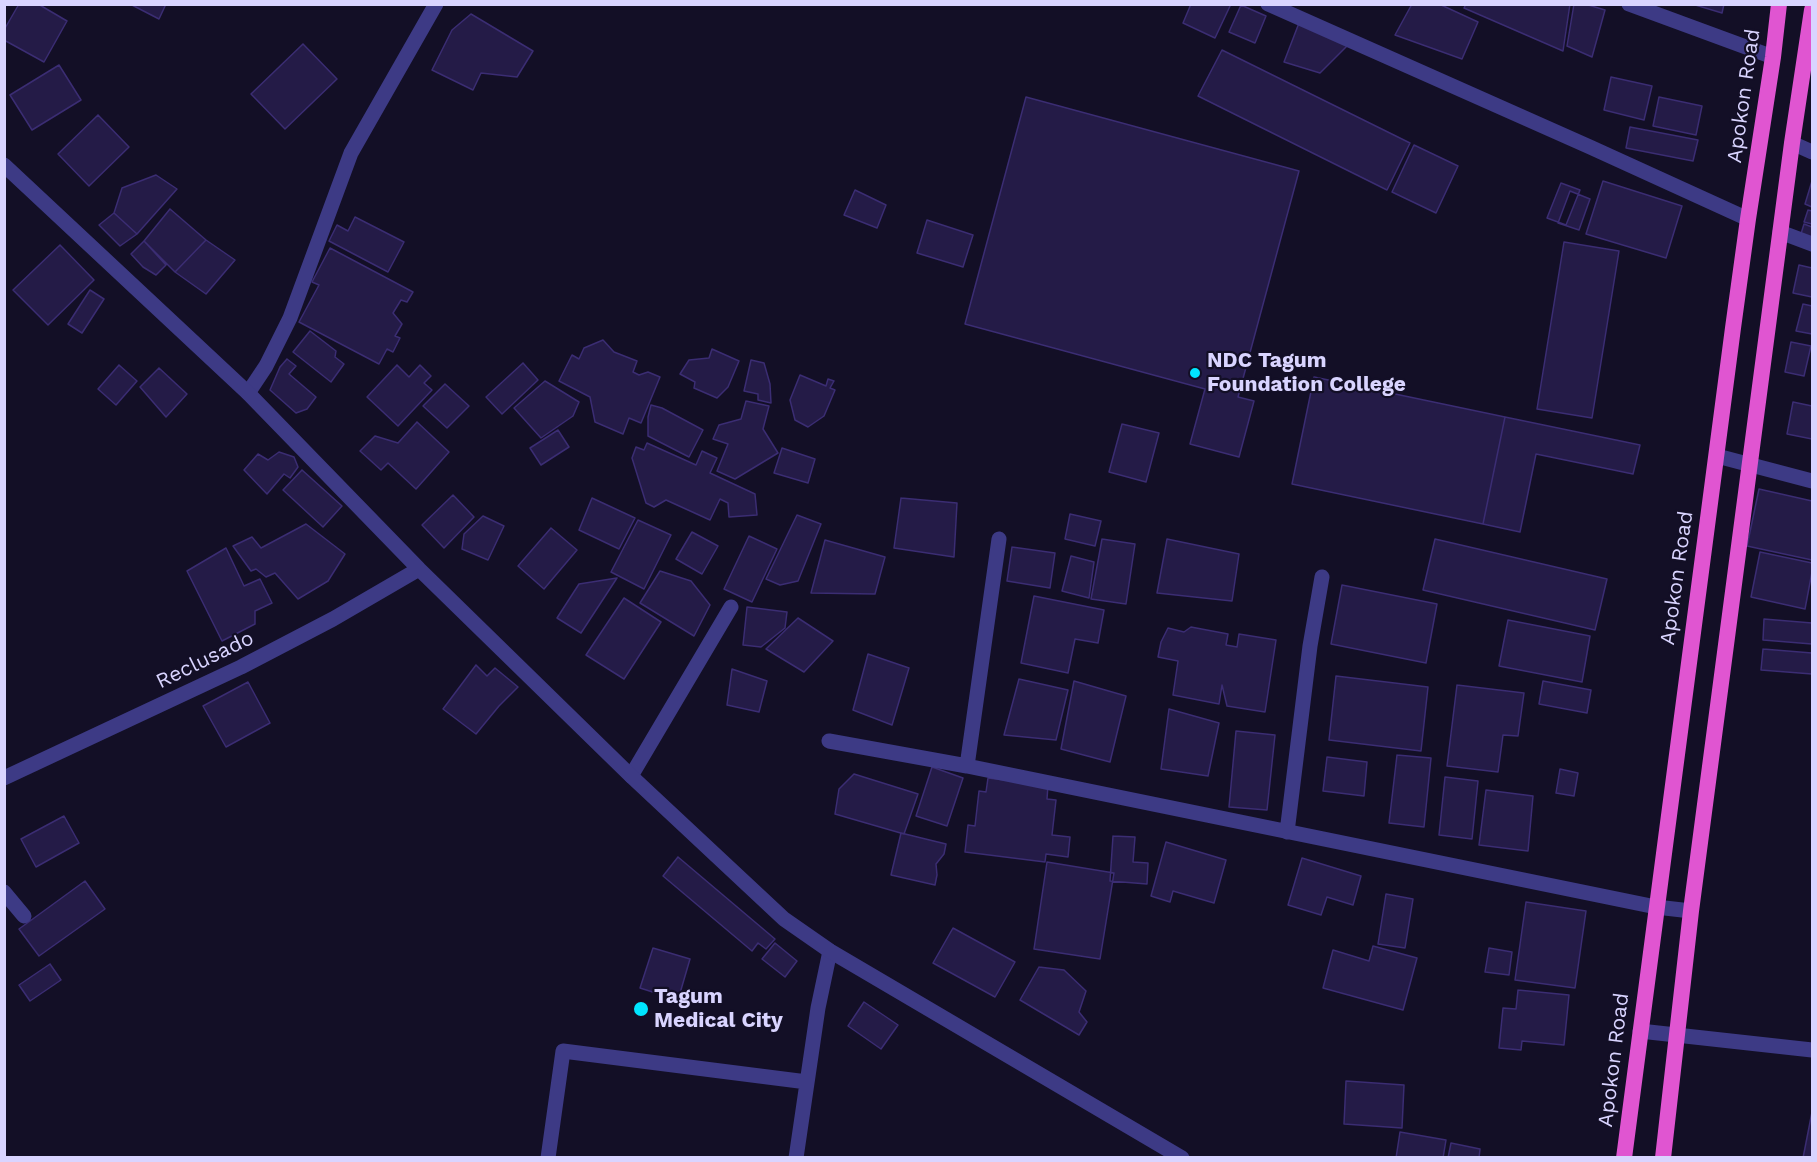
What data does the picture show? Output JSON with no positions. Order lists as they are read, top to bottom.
{
  "streets": {
    "highway": ["Apokon Road"],
    "street": ["Reclusado"]
  },
  "places": ["NDC Tagum Foundation College", "Tagum Medical City"]
}
